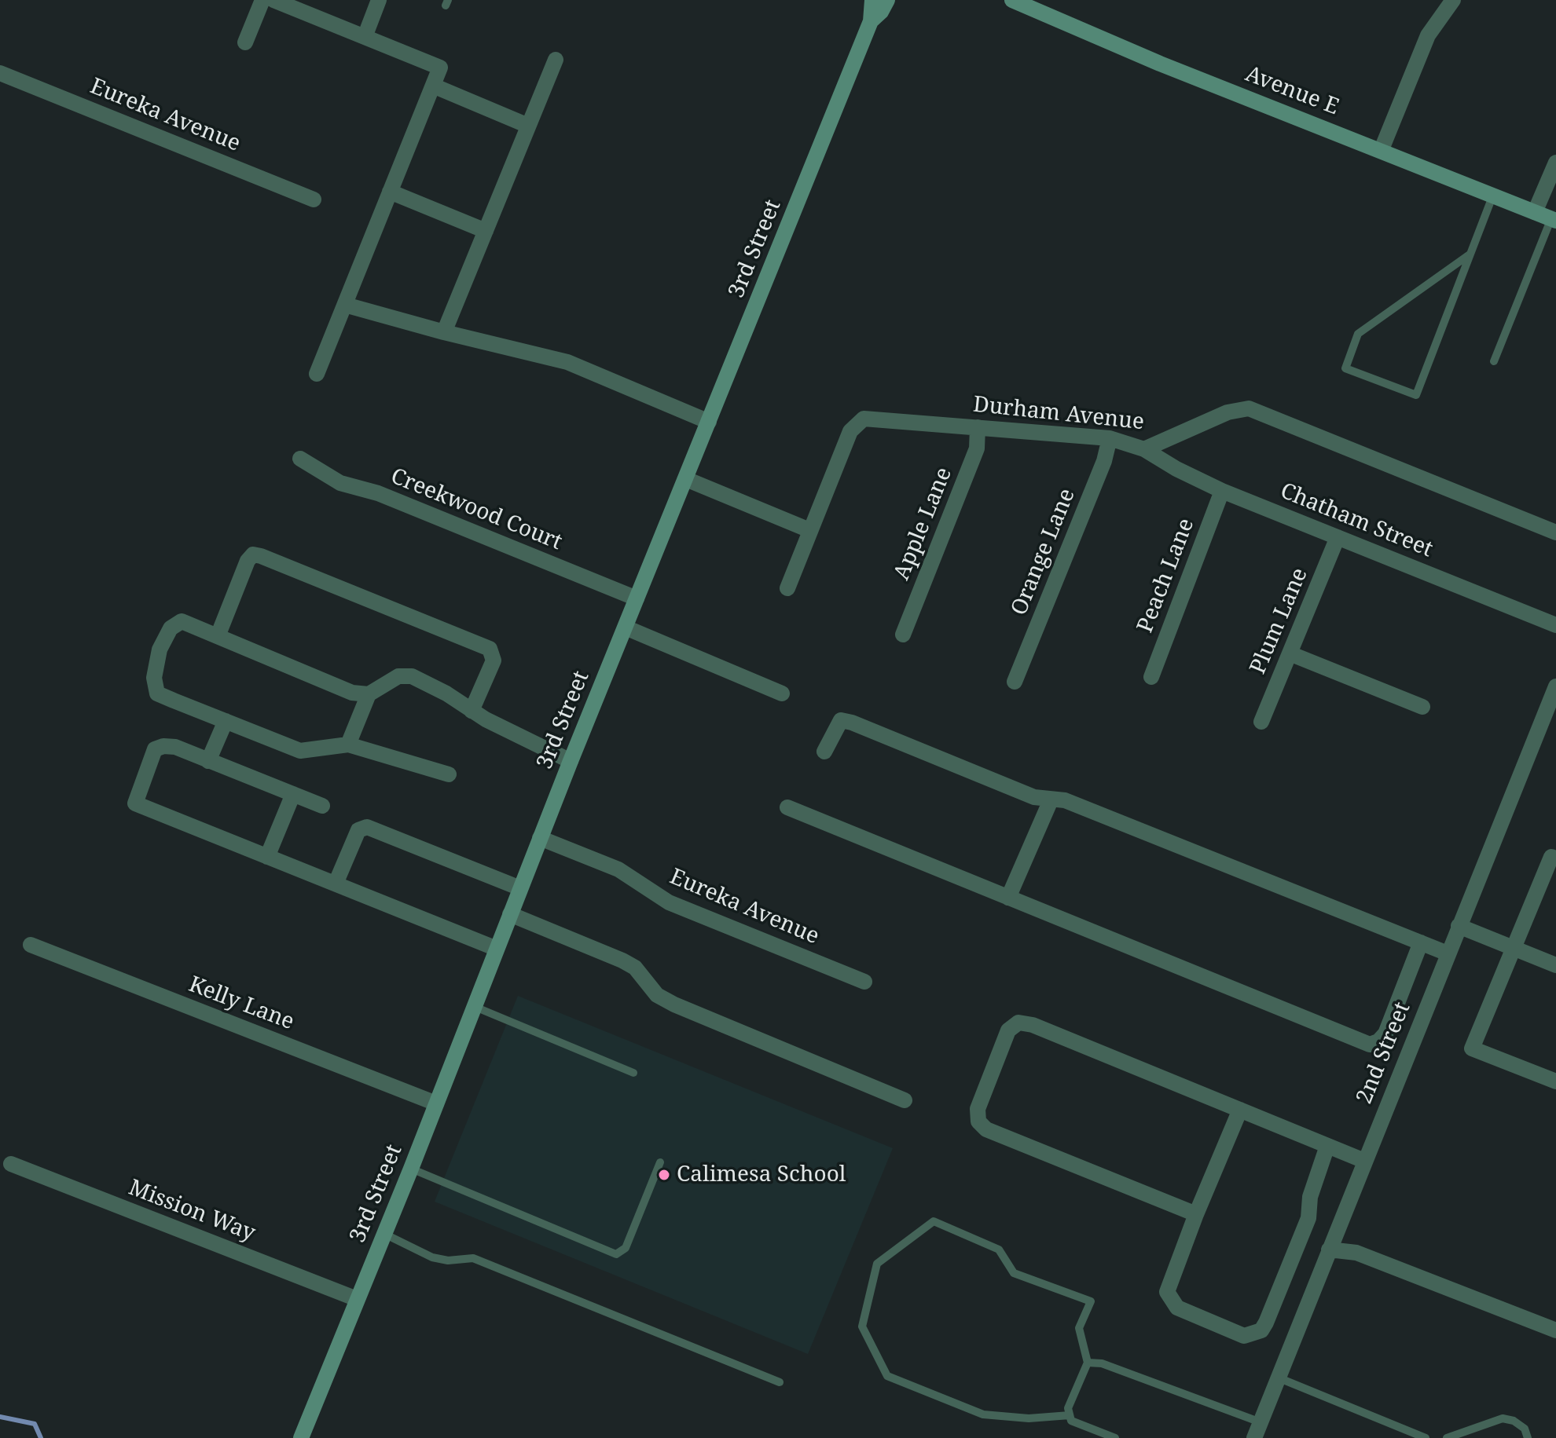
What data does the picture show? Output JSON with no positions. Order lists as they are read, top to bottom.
{
  "streets": {
    "street": [
      "Avenue E",
      "Eureka Avenue",
      "3rd Street",
      "Durham Avenue",
      "Creekwood Court",
      "Chatham Street",
      "Apple Lane",
      "Orange Lane",
      "Peach Lane",
      "Plum Lane",
      "Kelly Lane",
      "2nd Street",
      "Mission Way"
    ]
  },
  "crossings": [
    ["Eureka Avenue", "3rd Street"],
    ["3rd Street", "Creekwood Court"],
    ["3rd Street", "Kelly Lane"],
    ["3rd Street", "Mission Way"],
    ["Durham Avenue", "Chatham Street"],
    ["Durham Avenue", "Apple Lane"],
    ["Durham Avenue", "Orange Lane"],
    ["Chatham Street", "Peach Lane"],
    ["Chatham Street", "Plum Lane"]
  ],
  "places": ["Calimesa School"]
}
